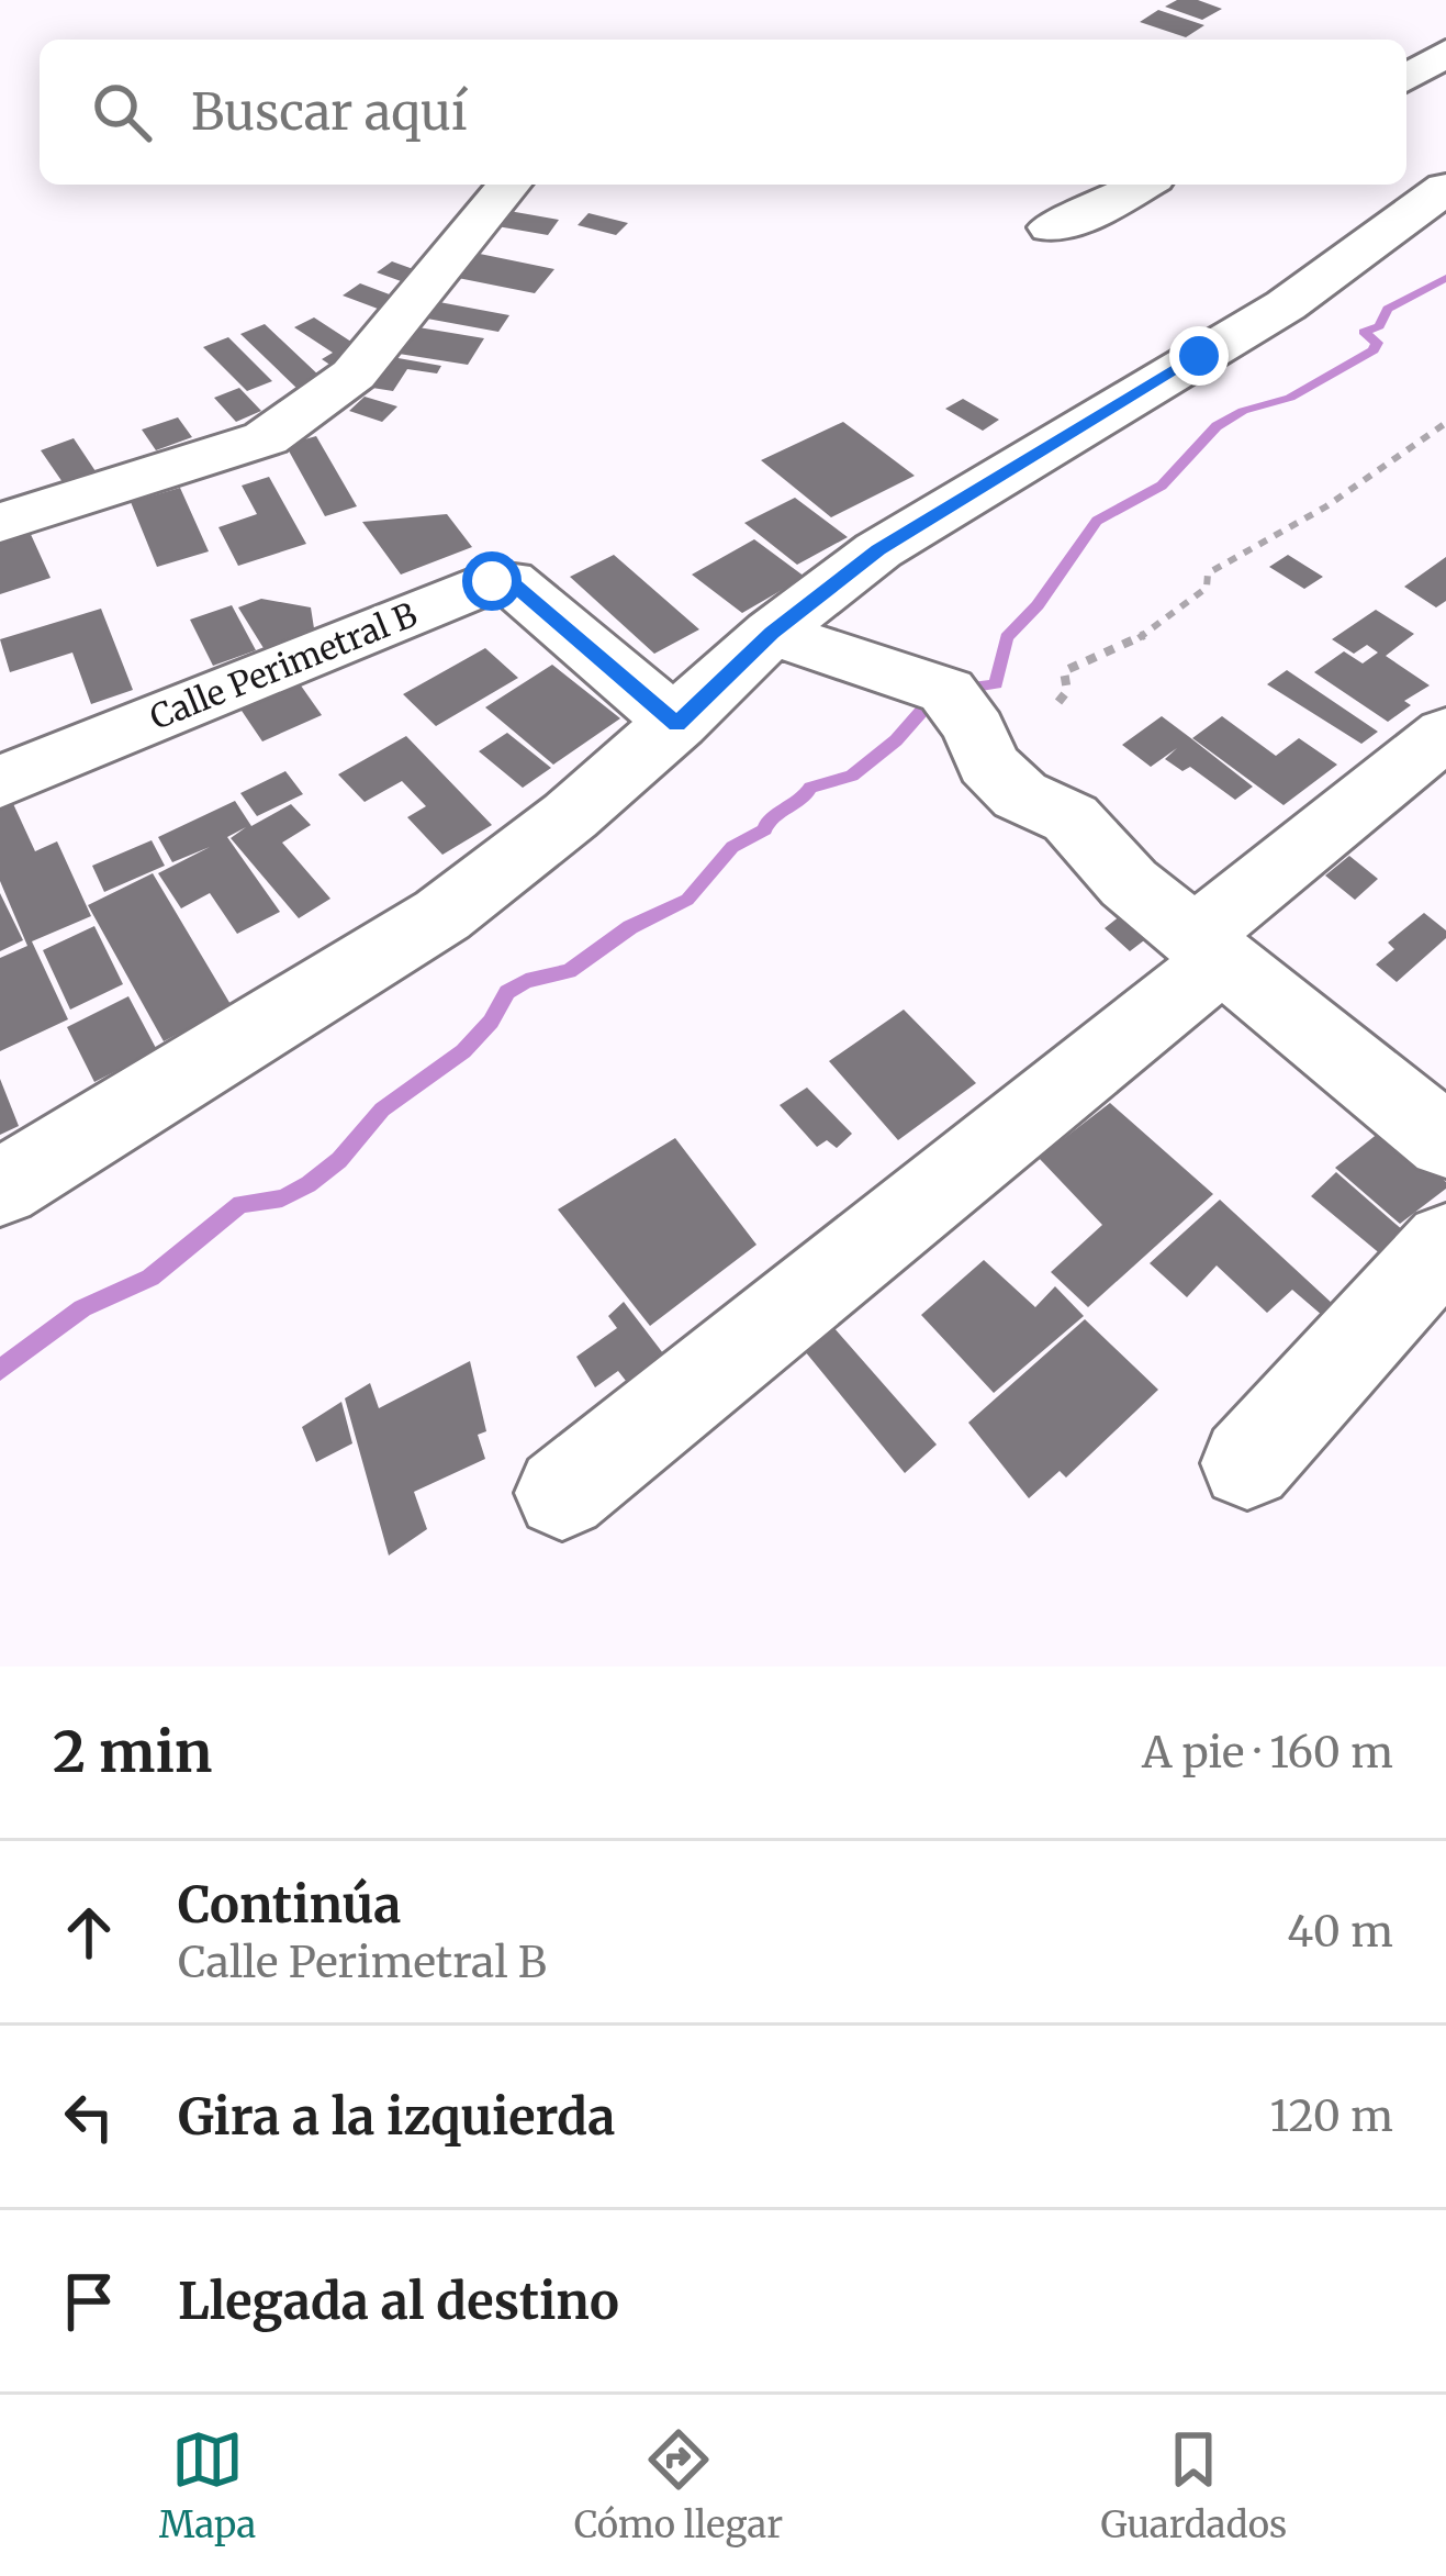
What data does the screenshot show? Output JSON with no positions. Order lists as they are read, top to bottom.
{
  "streets": {
    "street": ["Calle Perimetral B"]
  },
  "page": {
    "search": "Buscar aquí",
    "heading": ["2 min", "A pie · 160 m"],
    "list": [
      ["Continúa", "Calle Perimetral B", "40 m"],
      ["Gira a la izquierda", "120 m"],
      "Llegada al destino"
    ],
    "nav": ["Mapa", "Cómo llegar", "Guardados"]
  }
}
